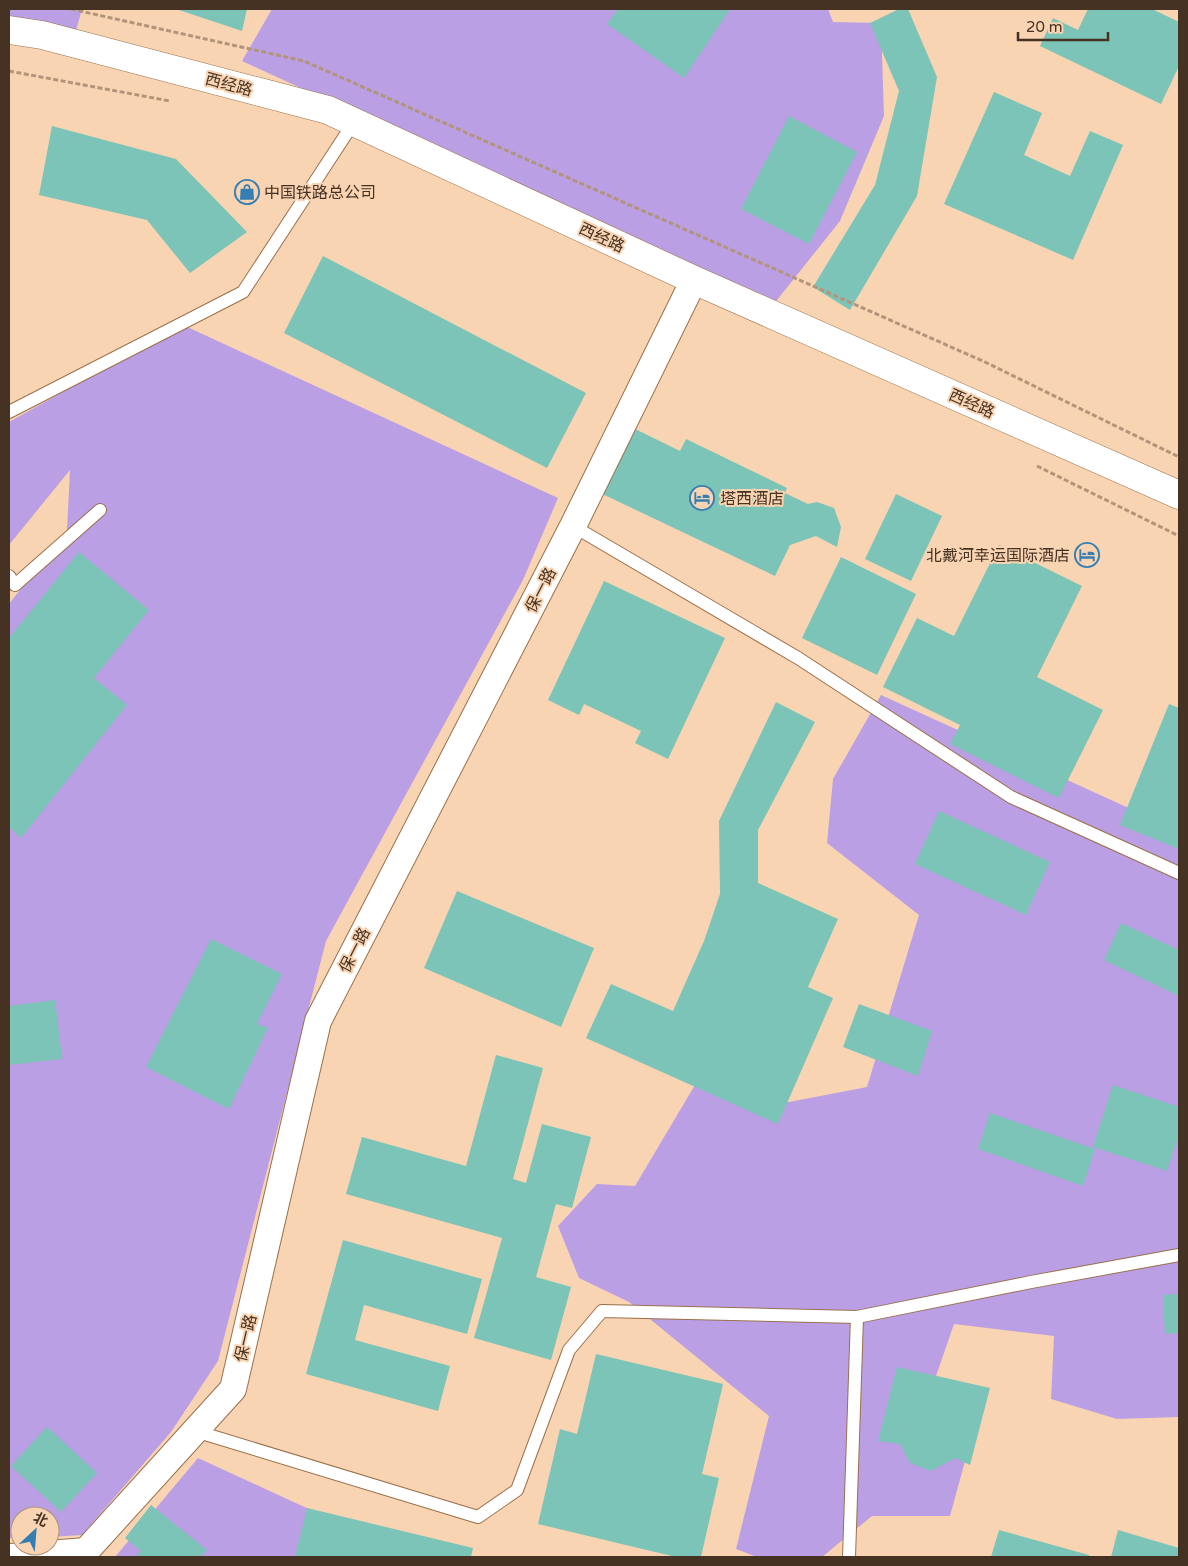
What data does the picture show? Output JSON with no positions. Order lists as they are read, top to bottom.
{
  "streets": {
    "main road": ["西经路"],
    "street": ["保一路"]
  },
  "crossings": [
    ["西经路", "保一路"]
  ],
  "places": {
    "shop": ["中国铁路总公司"],
    "hotel": ["塔西酒店", "北戴河幸运国际酒店"]
  },
  "scale_bar": "20 m",
  "north": "top right"
}
